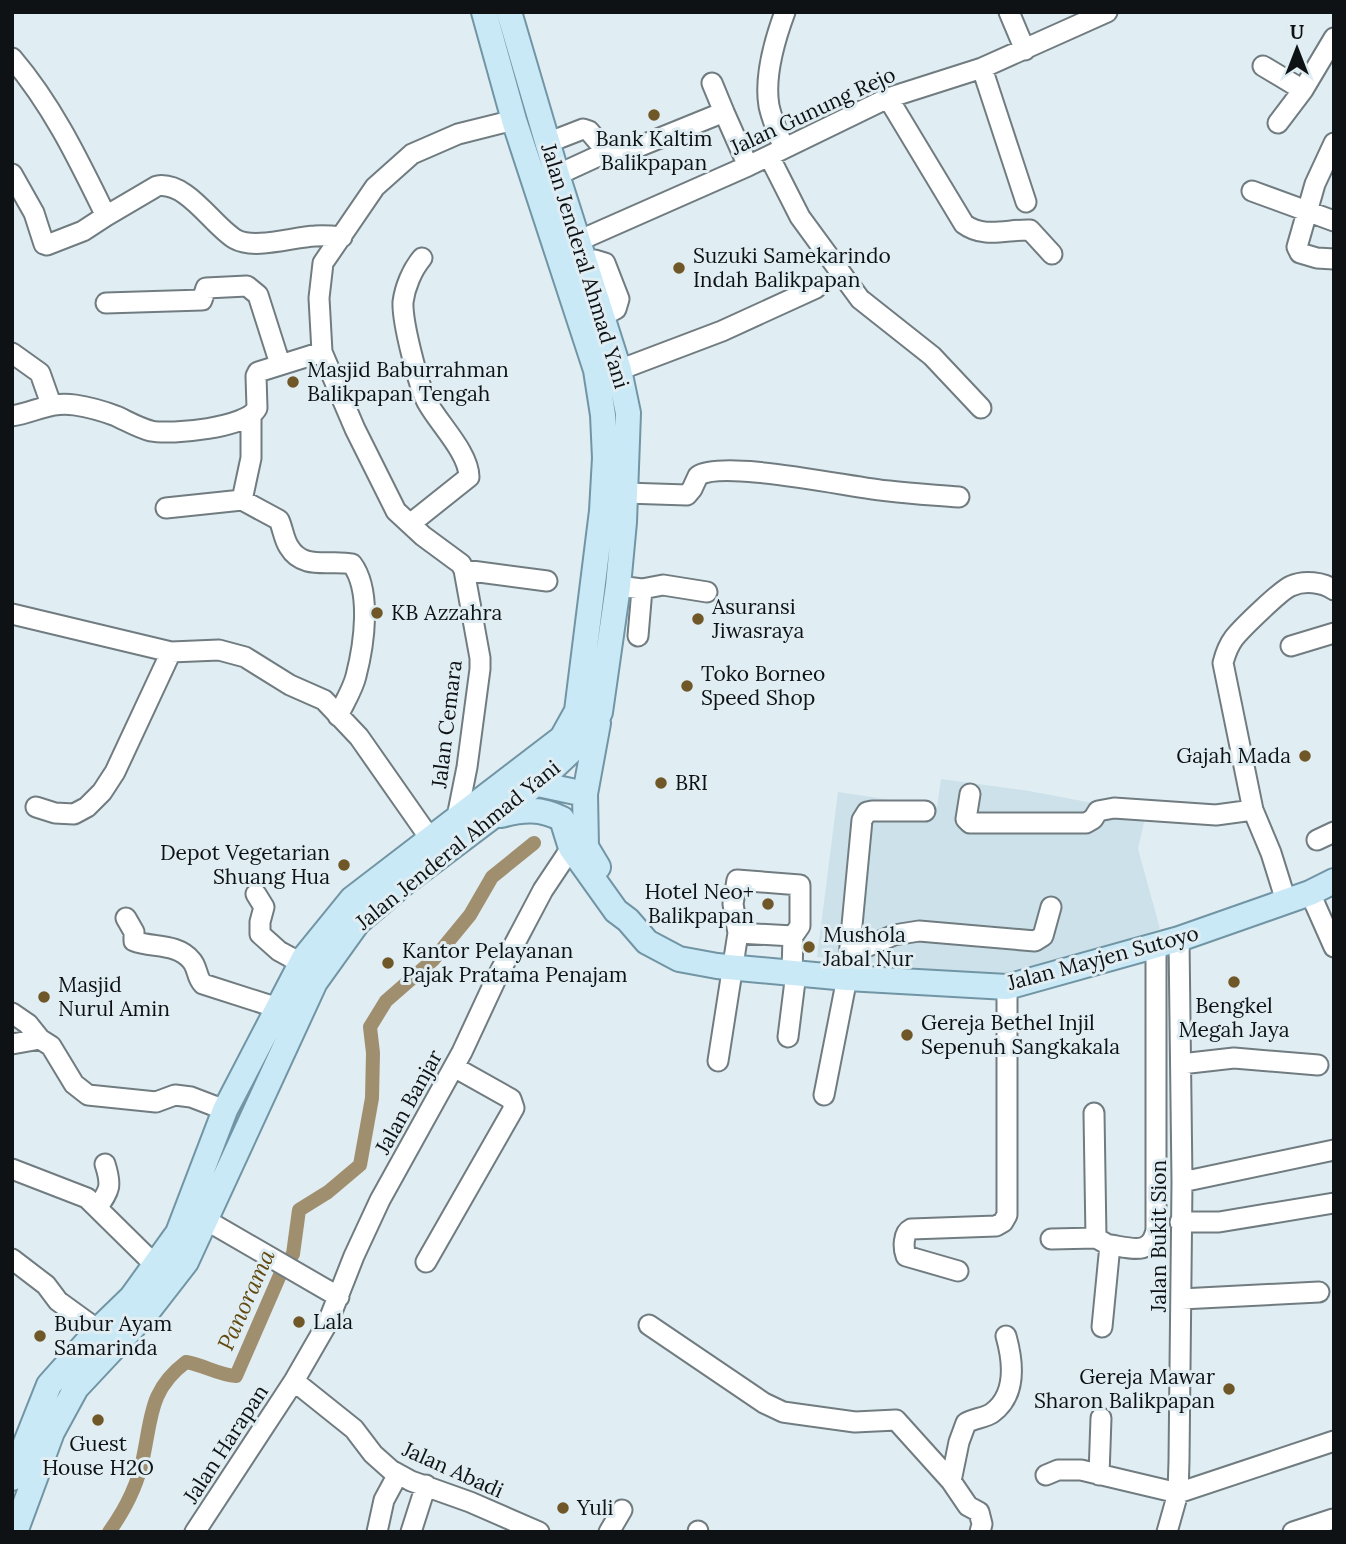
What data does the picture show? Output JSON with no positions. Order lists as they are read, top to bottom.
{
  "streets": {
    "main road": ["Jalan Jenderal Ahmad Yani", "Jalan Mayjen Sutoyo"],
    "street": [
      "Jalan Gunung Rejo",
      "Jalan Cemara",
      "Jalan Banjar",
      "Jalan Bukit Sion",
      "Jalan Harapan",
      "Jalan Abadi"
    ]
  },
  "crossings": [
    ["Jalan Gunung Rejo", "Jalan Jenderal Ahmad Yani"],
    ["Jalan Jenderal Ahmad Yani", "Jalan Cemara"],
    ["Jalan Jenderal Ahmad Yani", "Jalan Mayjen Sutoyo"],
    ["Jalan Mayjen Sutoyo", "Jalan Banjar"],
    ["Jalan Mayjen Sutoyo", "Jalan Bukit Sion"],
    ["Jalan Banjar", "Jalan Harapan"],
    ["Jalan Banjar", "Jalan Abadi"],
    ["Jalan Harapan", "Jalan Abadi"]
  ],
  "water": ["Panorama"],
  "places": [
    "Bank Kaltim Balikpapan",
    "Suzuki Samekarindo Indah Balikpapan",
    "Masjid Baburrahman Balikpapan Tengah",
    "KB Azzahra",
    "Asuransi Jiwasraya",
    "Toko Borneo Speed Shop",
    "Gajah Mada",
    "BRI",
    "Depot Vegetarian Shuang Hua",
    "Hotel Neo+ Balikpapan",
    "Mushola Jabal Nur",
    "Kantor Pelayanan Pajak Pratama Penajam",
    "Bengkel Megah Jaya",
    "Masjid Nurul Amin",
    "Gereja Bethel Injil Sepenuh Sangkakala",
    "Lala",
    "Bubur Ayam Samarinda",
    "Gereja Mawar Sharon Balikpapan",
    "Guest House H2O",
    "Yuli"
  ],
  "north": "top"
}
